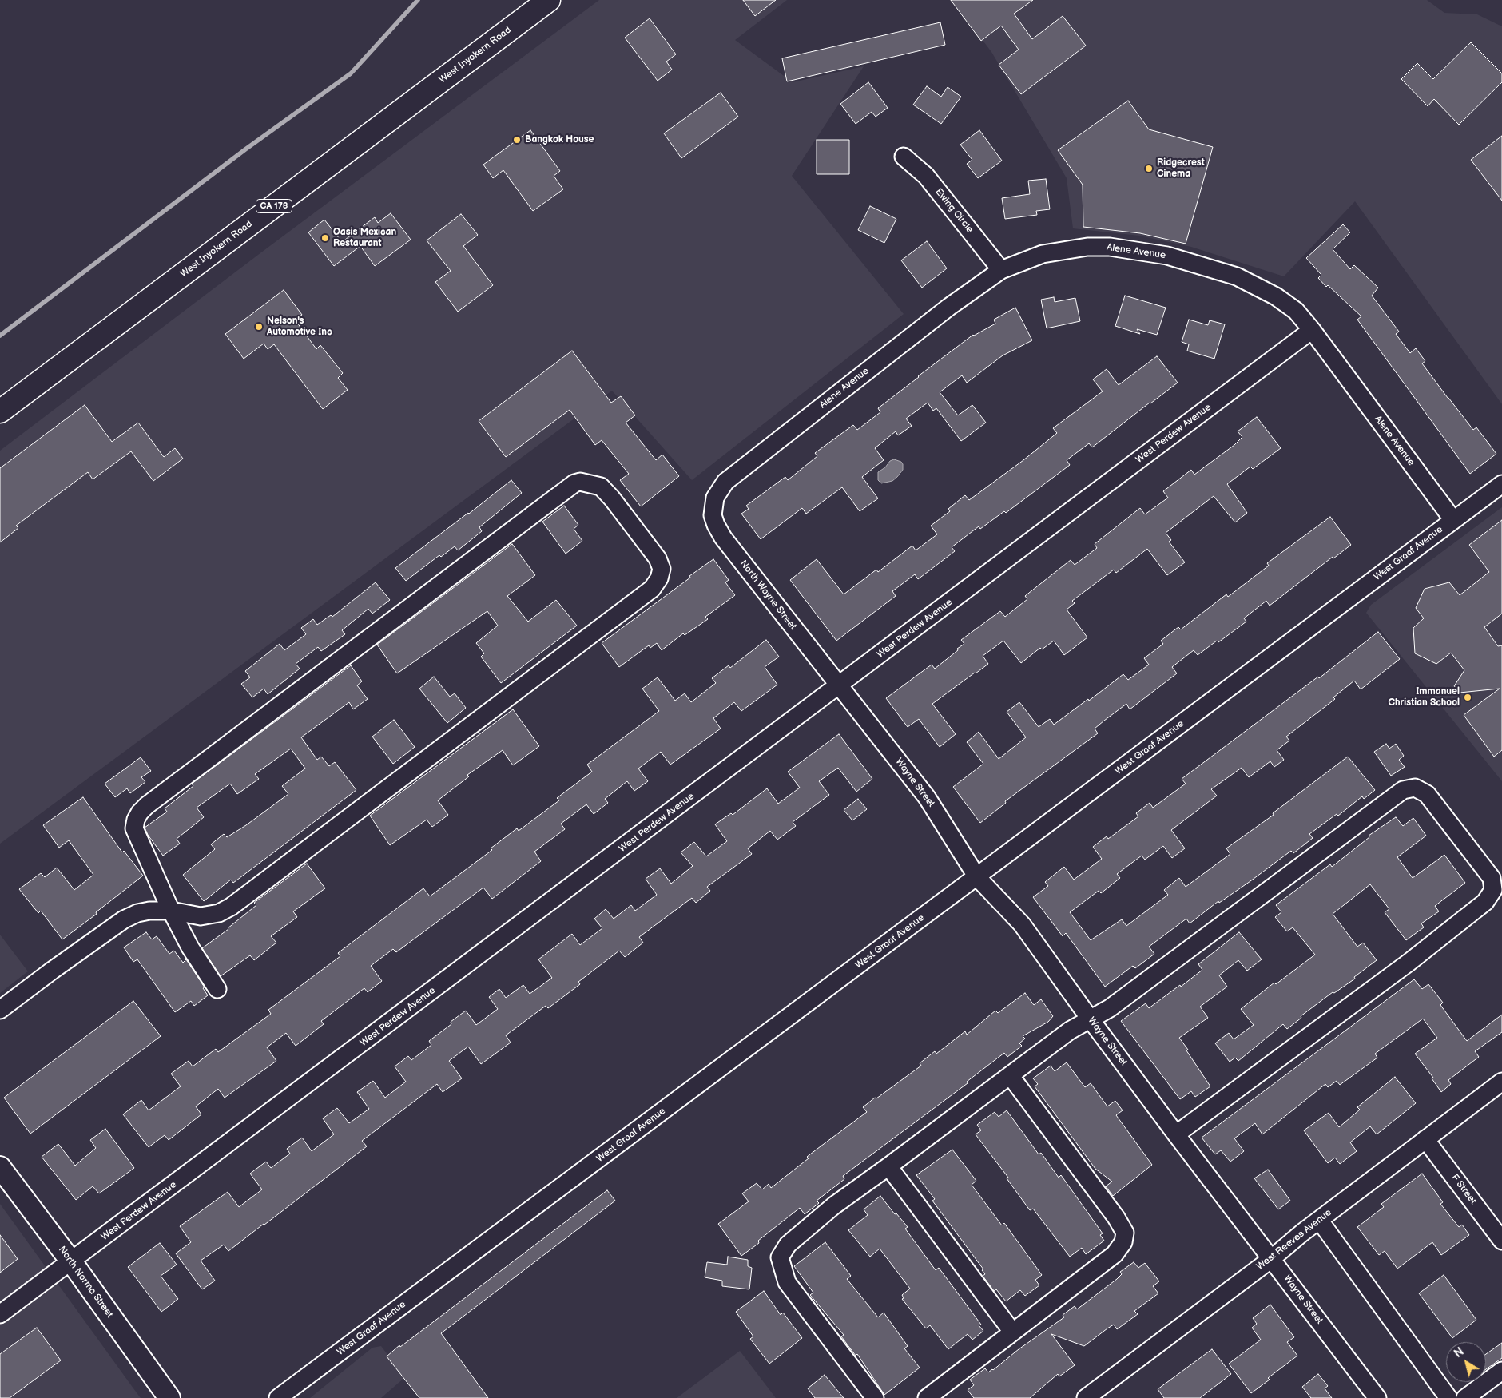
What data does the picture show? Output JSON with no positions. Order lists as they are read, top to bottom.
{
  "streets": {
    "main road": ["West Inyokern Road", "CA 178"],
    "street": [
      "Ewing Circle",
      "Alene Avenue",
      "West Perdew Avenue",
      "West Graaf Avenue",
      "North Wayne Street",
      "Wayne Street",
      "F Street",
      "West Reeves Avenue",
      "North Norma Street"
    ]
  },
  "crossings": [
    ["Ewing Circle", "Alene Avenue"],
    ["Alene Avenue", "West Perdew Avenue"],
    ["Alene Avenue", "West Graaf Avenue"],
    ["Alene Avenue", "North Wayne Street"],
    ["West Perdew Avenue", "North Wayne Street"],
    ["West Perdew Avenue", "Wayne Street"],
    ["West Perdew Avenue", "North Norma Street"],
    ["West Graaf Avenue", "Wayne Street"],
    ["North Wayne Street", "Wayne Street"],
    ["Wayne Street", "West Reeves Avenue"],
    ["F Street", "West Reeves Avenue"]
  ],
  "places": [
    "Bangkok House",
    "Ridgecrest Cinema",
    "Oasis Mexican Restaurant",
    "Nelson's Automotive Inc",
    "Immanuel Christian School"
  ],
  "north": "top left"
}
